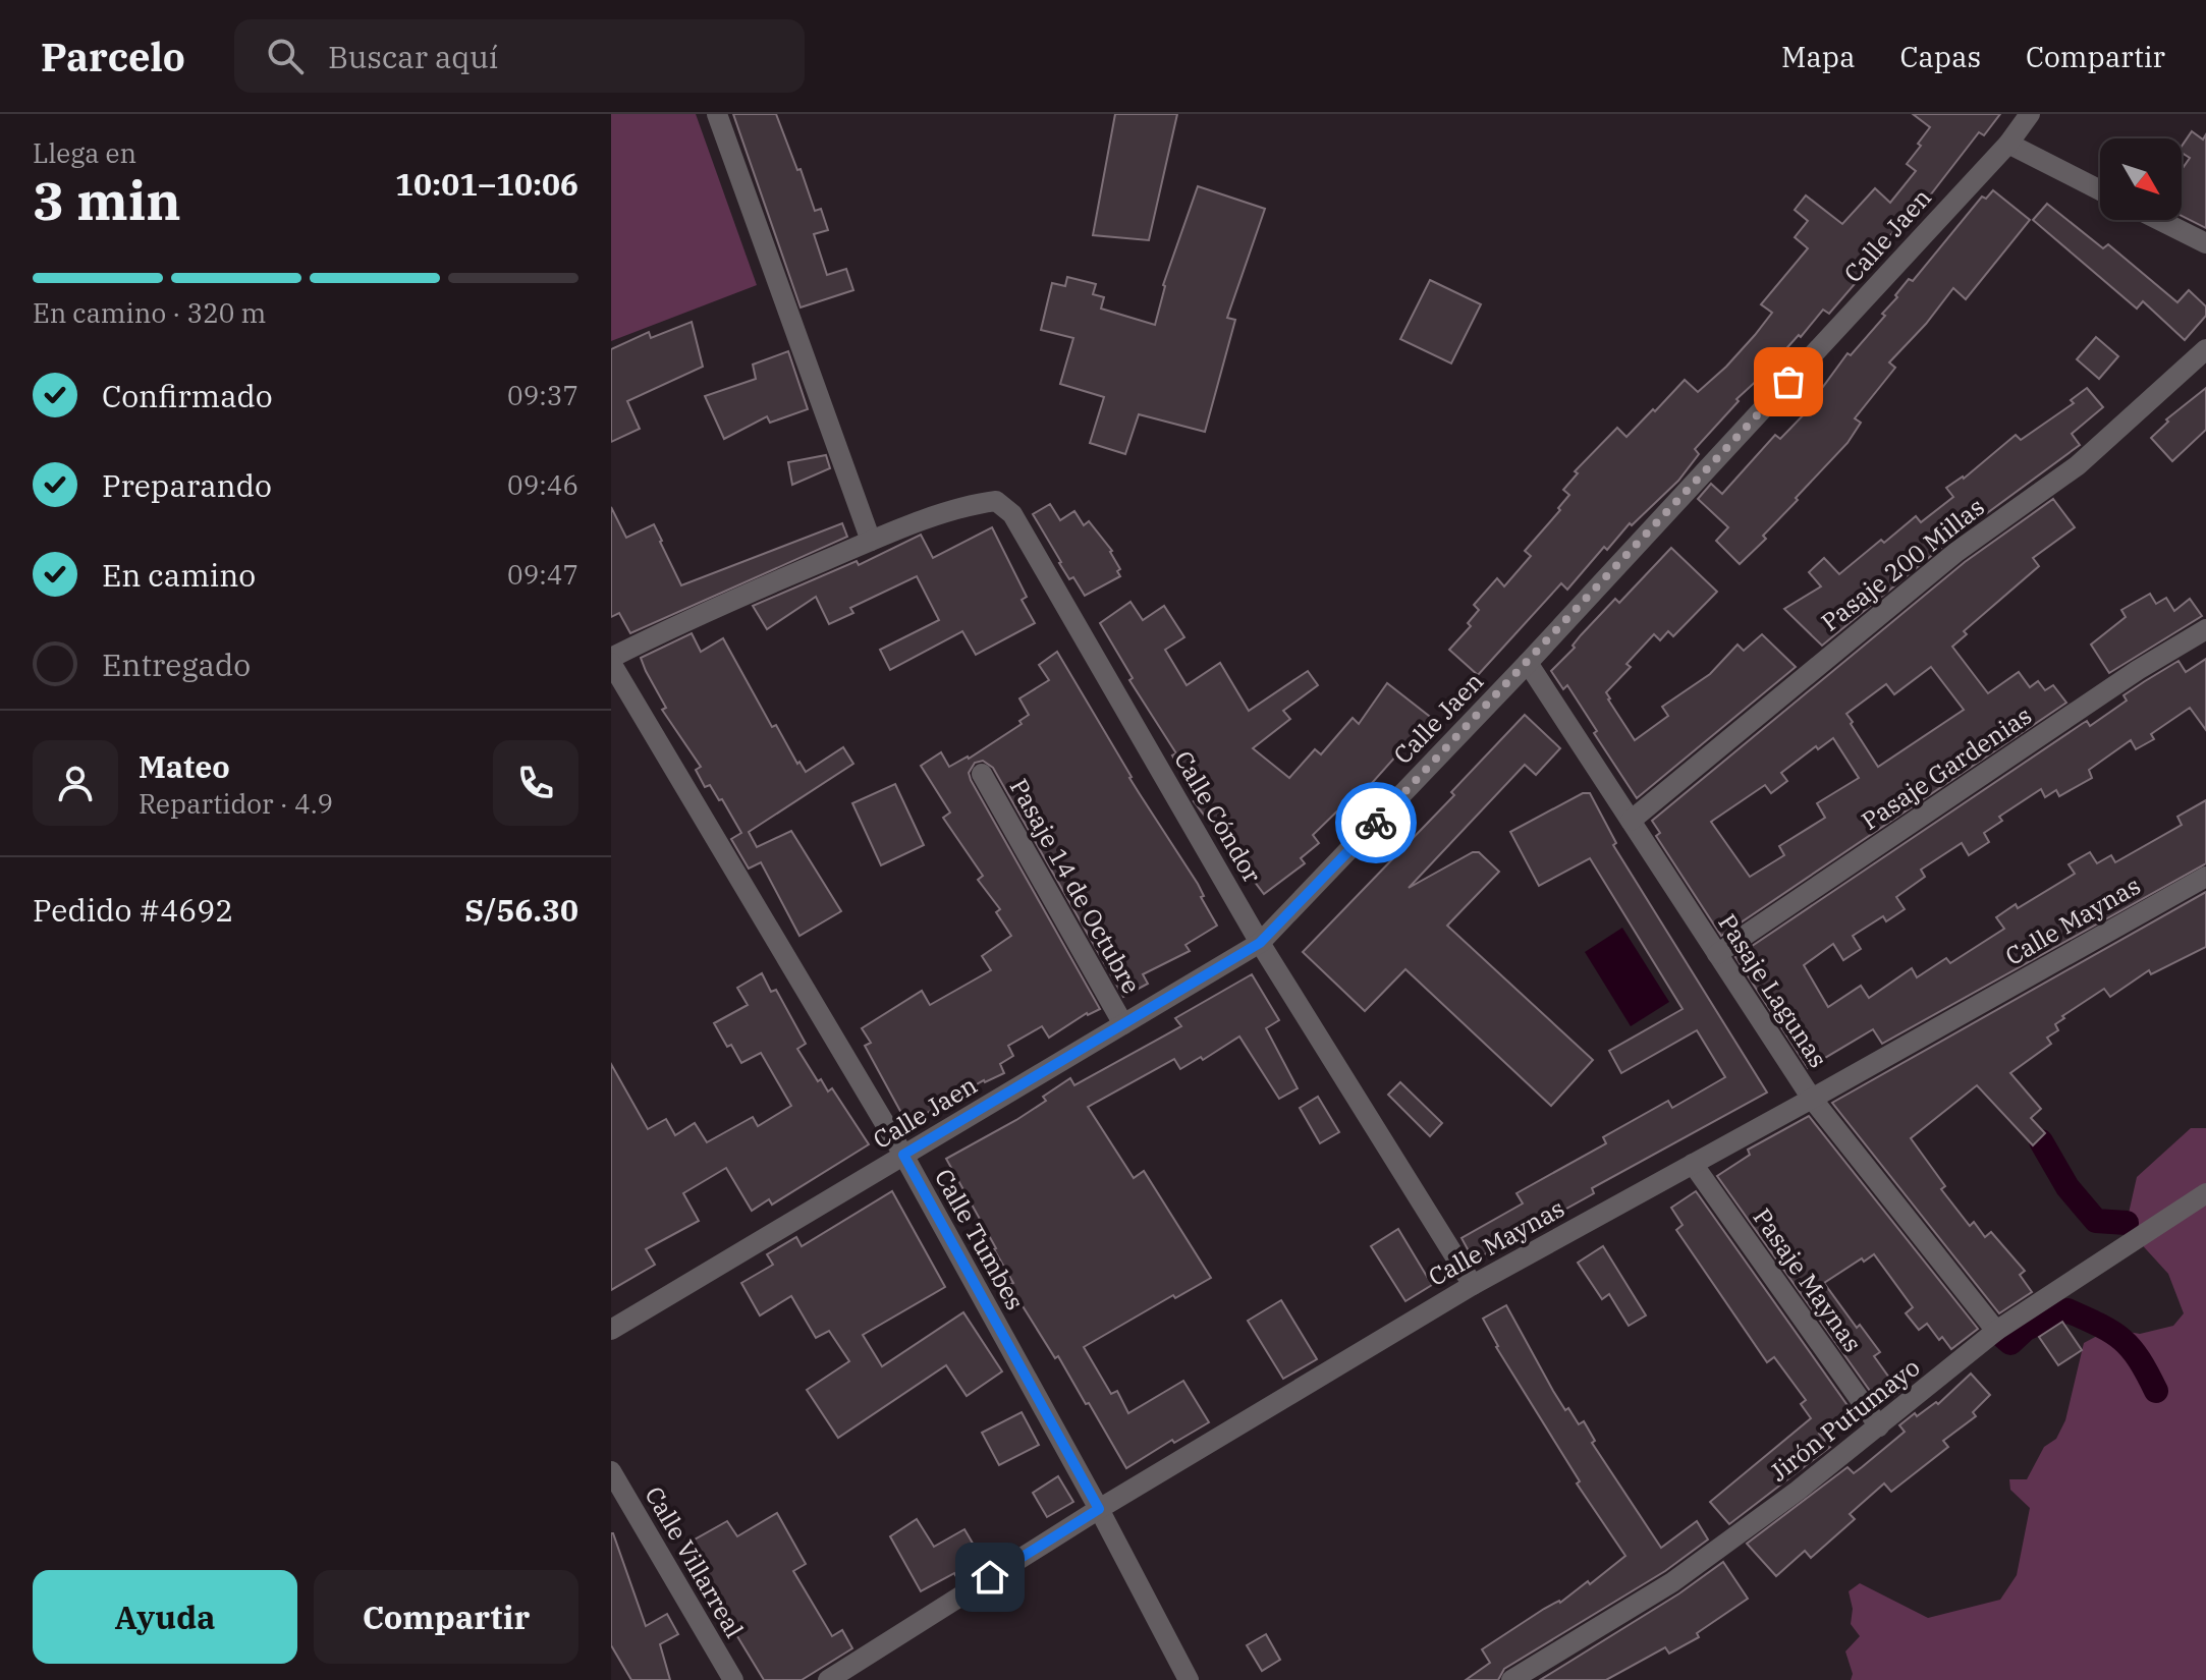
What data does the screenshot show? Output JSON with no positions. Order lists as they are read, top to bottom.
{
  "streets": {
    "street": [
      "Calle Jaen",
      "Pasaje 200 Millas",
      "Pasaje Gardenias",
      "Calle Cóndor",
      "Pasaje 14 de Octubre",
      "Calle Maynas",
      "Pasaje Lagunas",
      "Calle Tumbes",
      "Pasaje Maynas",
      "Jirón Putumayo",
      "Calle Villarreal"
    ]
  },
  "crossings": [
    ["Calle Jaen", "Calle Cóndor"],
    ["Calle Jaen", "Pasaje 14 de Octubre"],
    ["Calle Jaen", "Pasaje Lagunas"],
    ["Calle Jaen", "Calle Tumbes"],
    ["Pasaje 200 Millas", "Pasaje Lagunas"],
    ["Pasaje Gardenias", "Pasaje Lagunas"],
    ["Calle Cóndor", "Calle Maynas"],
    ["Calle Maynas", "Pasaje Lagunas"],
    ["Calle Maynas", "Calle Tumbes"],
    ["Calle Maynas", "Pasaje Maynas"],
    ["Pasaje Lagunas", "Jirón Putumayo"],
    ["Pasaje Maynas", "Jirón Putumayo"]
  ],
  "north": "bottom right",
  "page": {
    "header": "Parcelo",
    "search": "Buscar aquí",
    "nav": ["Mapa", "Capas", "Compartir"],
    "heading": ["3 min", "Llega en", "10:01–10:06"],
    "panel": [
      "Mateo",
      "Repartidor · 4.9",
      "Pedido #4692",
      "S/56.30"
    ],
    "bar": "En camino · 320 m",
    "list": [
      ["Confirmado", "09:37"],
      ["Preparando", "09:46"],
      ["En camino", "09:47"],
      "Entregado"
    ],
    "buttons": ["Ayuda", "Compartir"]
  }
}
